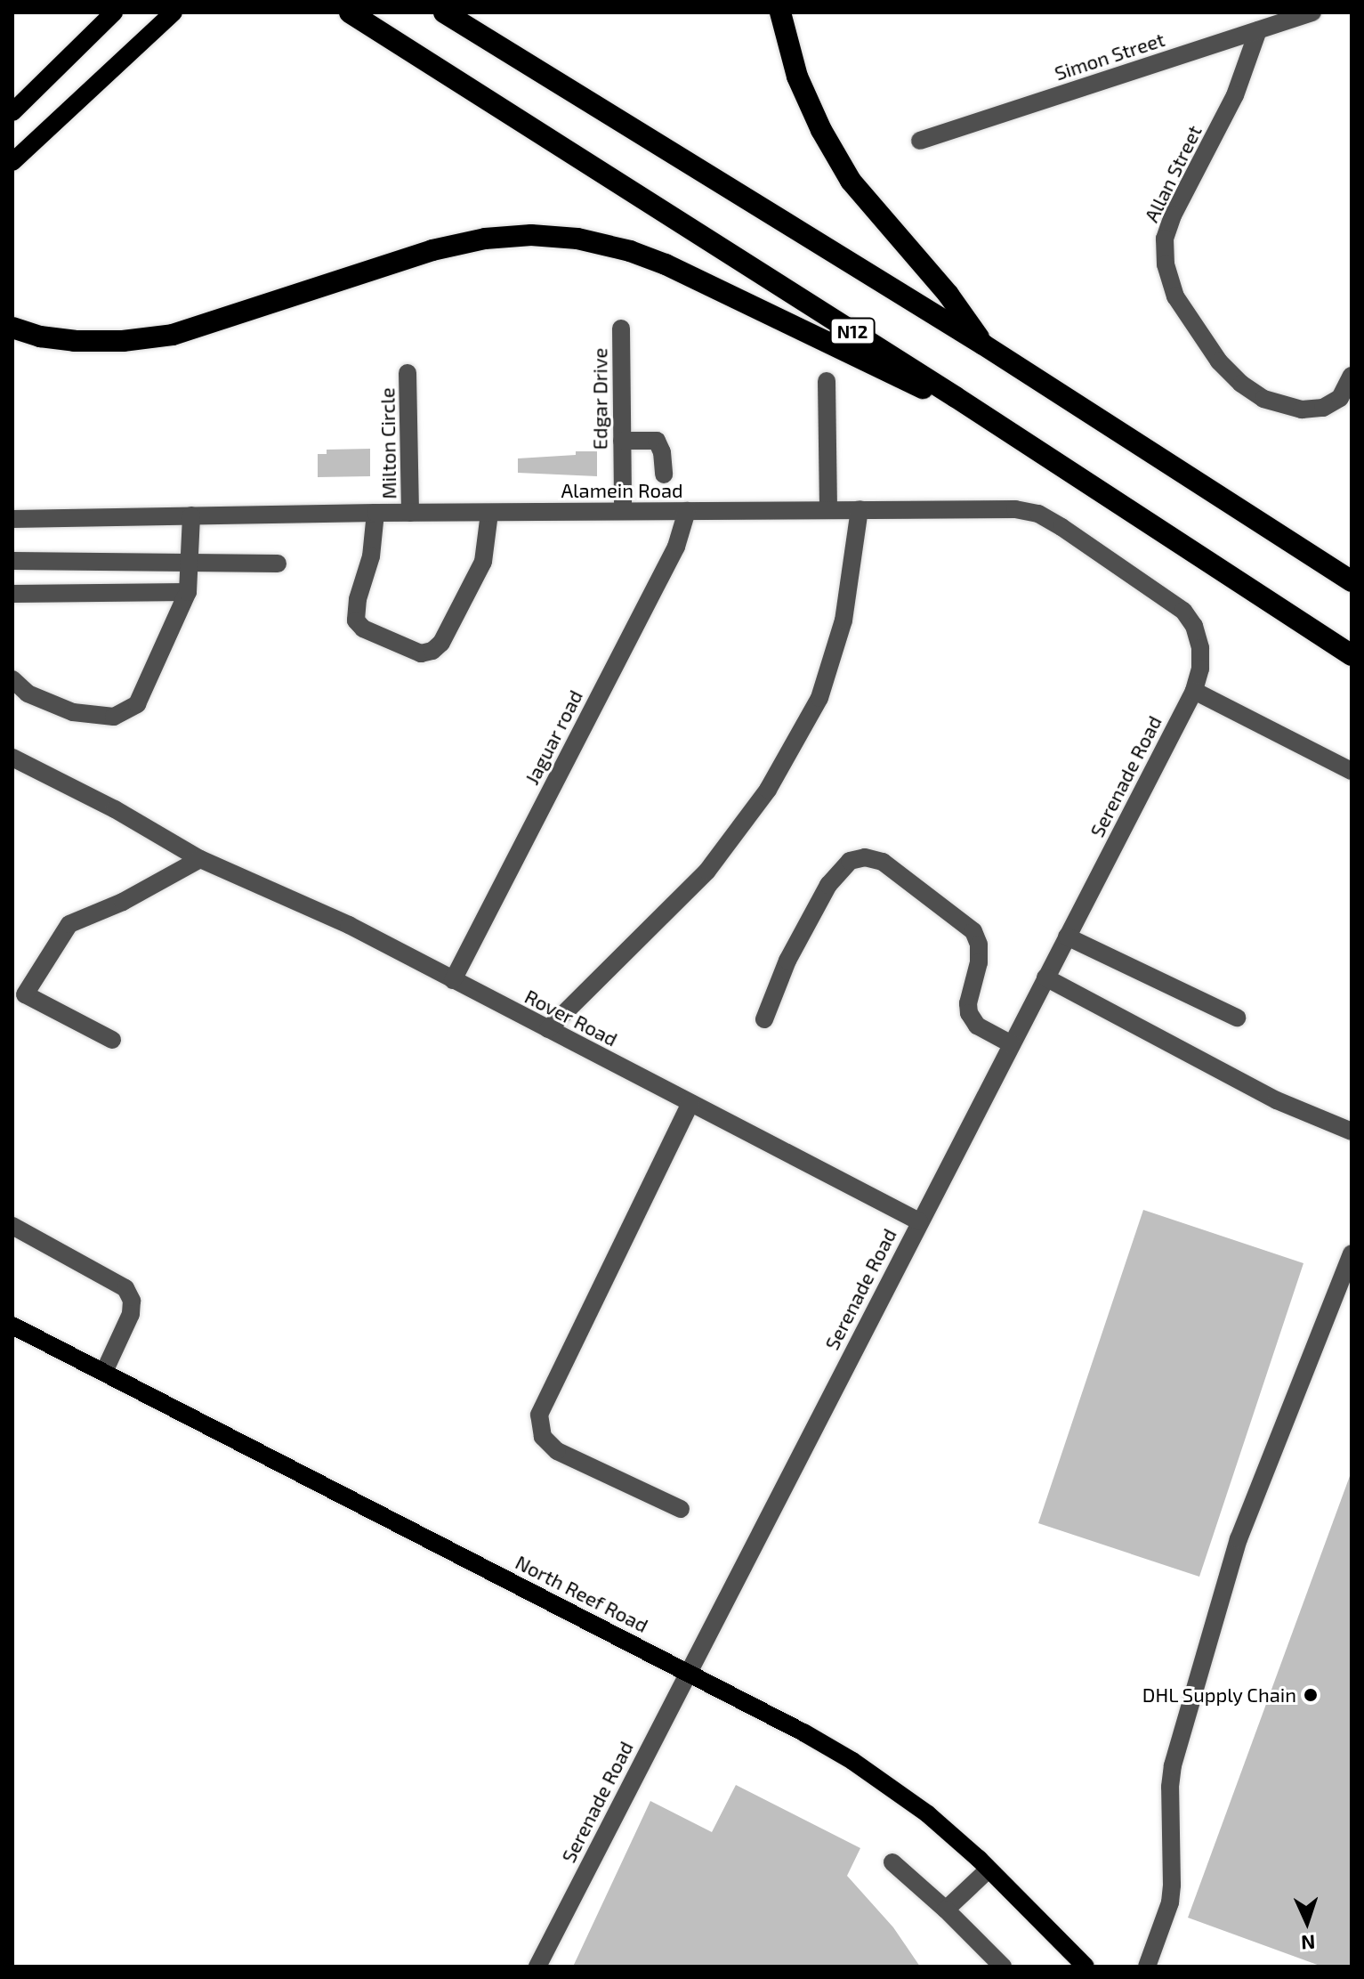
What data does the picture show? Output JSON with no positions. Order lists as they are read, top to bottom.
{
  "streets": {
    "highway": ["N12"],
    "main road": ["North Reef Road"],
    "street": [
      "Simon Street",
      "Allan Street",
      "Edgar Drive",
      "Milton Circle",
      "Alamein Road",
      "Jaguar road",
      "Serenade Road",
      "Rover Road"
    ]
  },
  "crossings": [
    ["Simon Street", "Allan Street"],
    ["Edgar Drive", "Alamein Road"],
    ["Milton Circle", "Alamein Road"],
    ["Alamein Road", "Jaguar road"],
    ["Alamein Road", "Serenade Road"],
    ["Jaguar road", "Rover Road"],
    ["Serenade Road", "Rover Road"],
    ["Serenade Road", "North Reef Road"]
  ],
  "places": ["DHL Supply Chain"],
  "north": "bottom"
}
